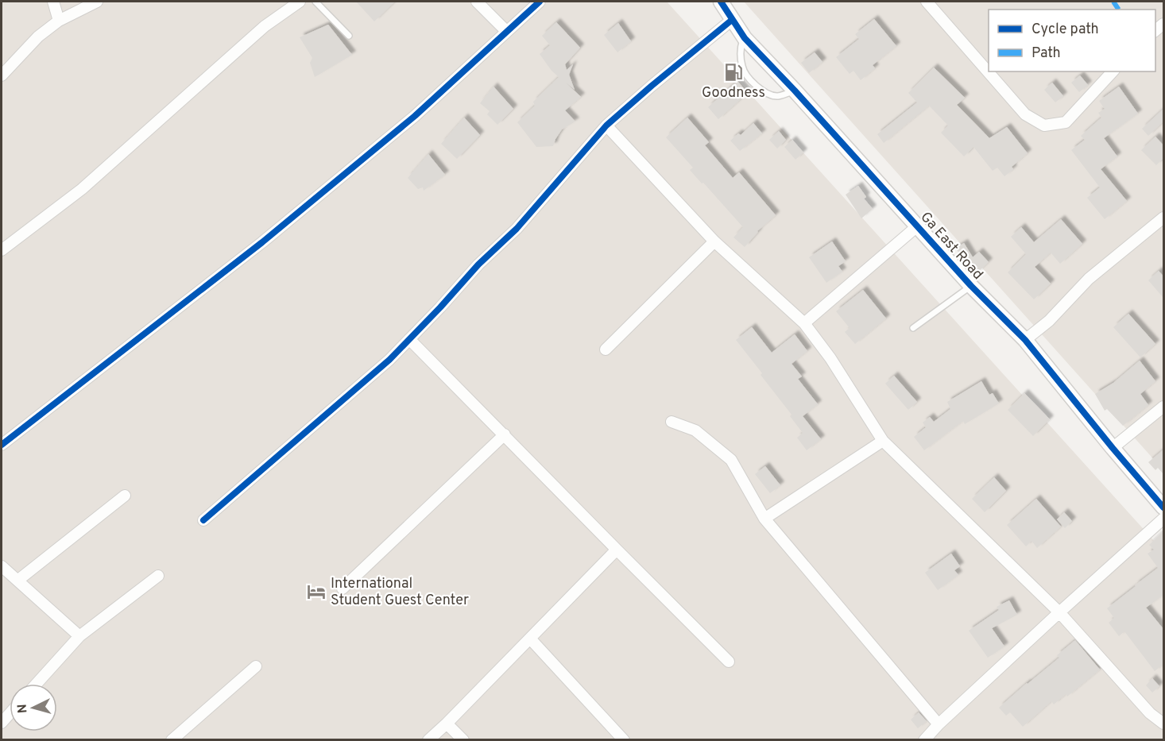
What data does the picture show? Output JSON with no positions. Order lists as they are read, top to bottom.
{
  "streets": {
    "street": ["Ga East Road"]
  },
  "places": {
    "fuel station": ["Goodness"],
    "hotel": ["International Student Guest Center"]
  },
  "legend": ["Cycle path", "Path"],
  "north": "left"
}
